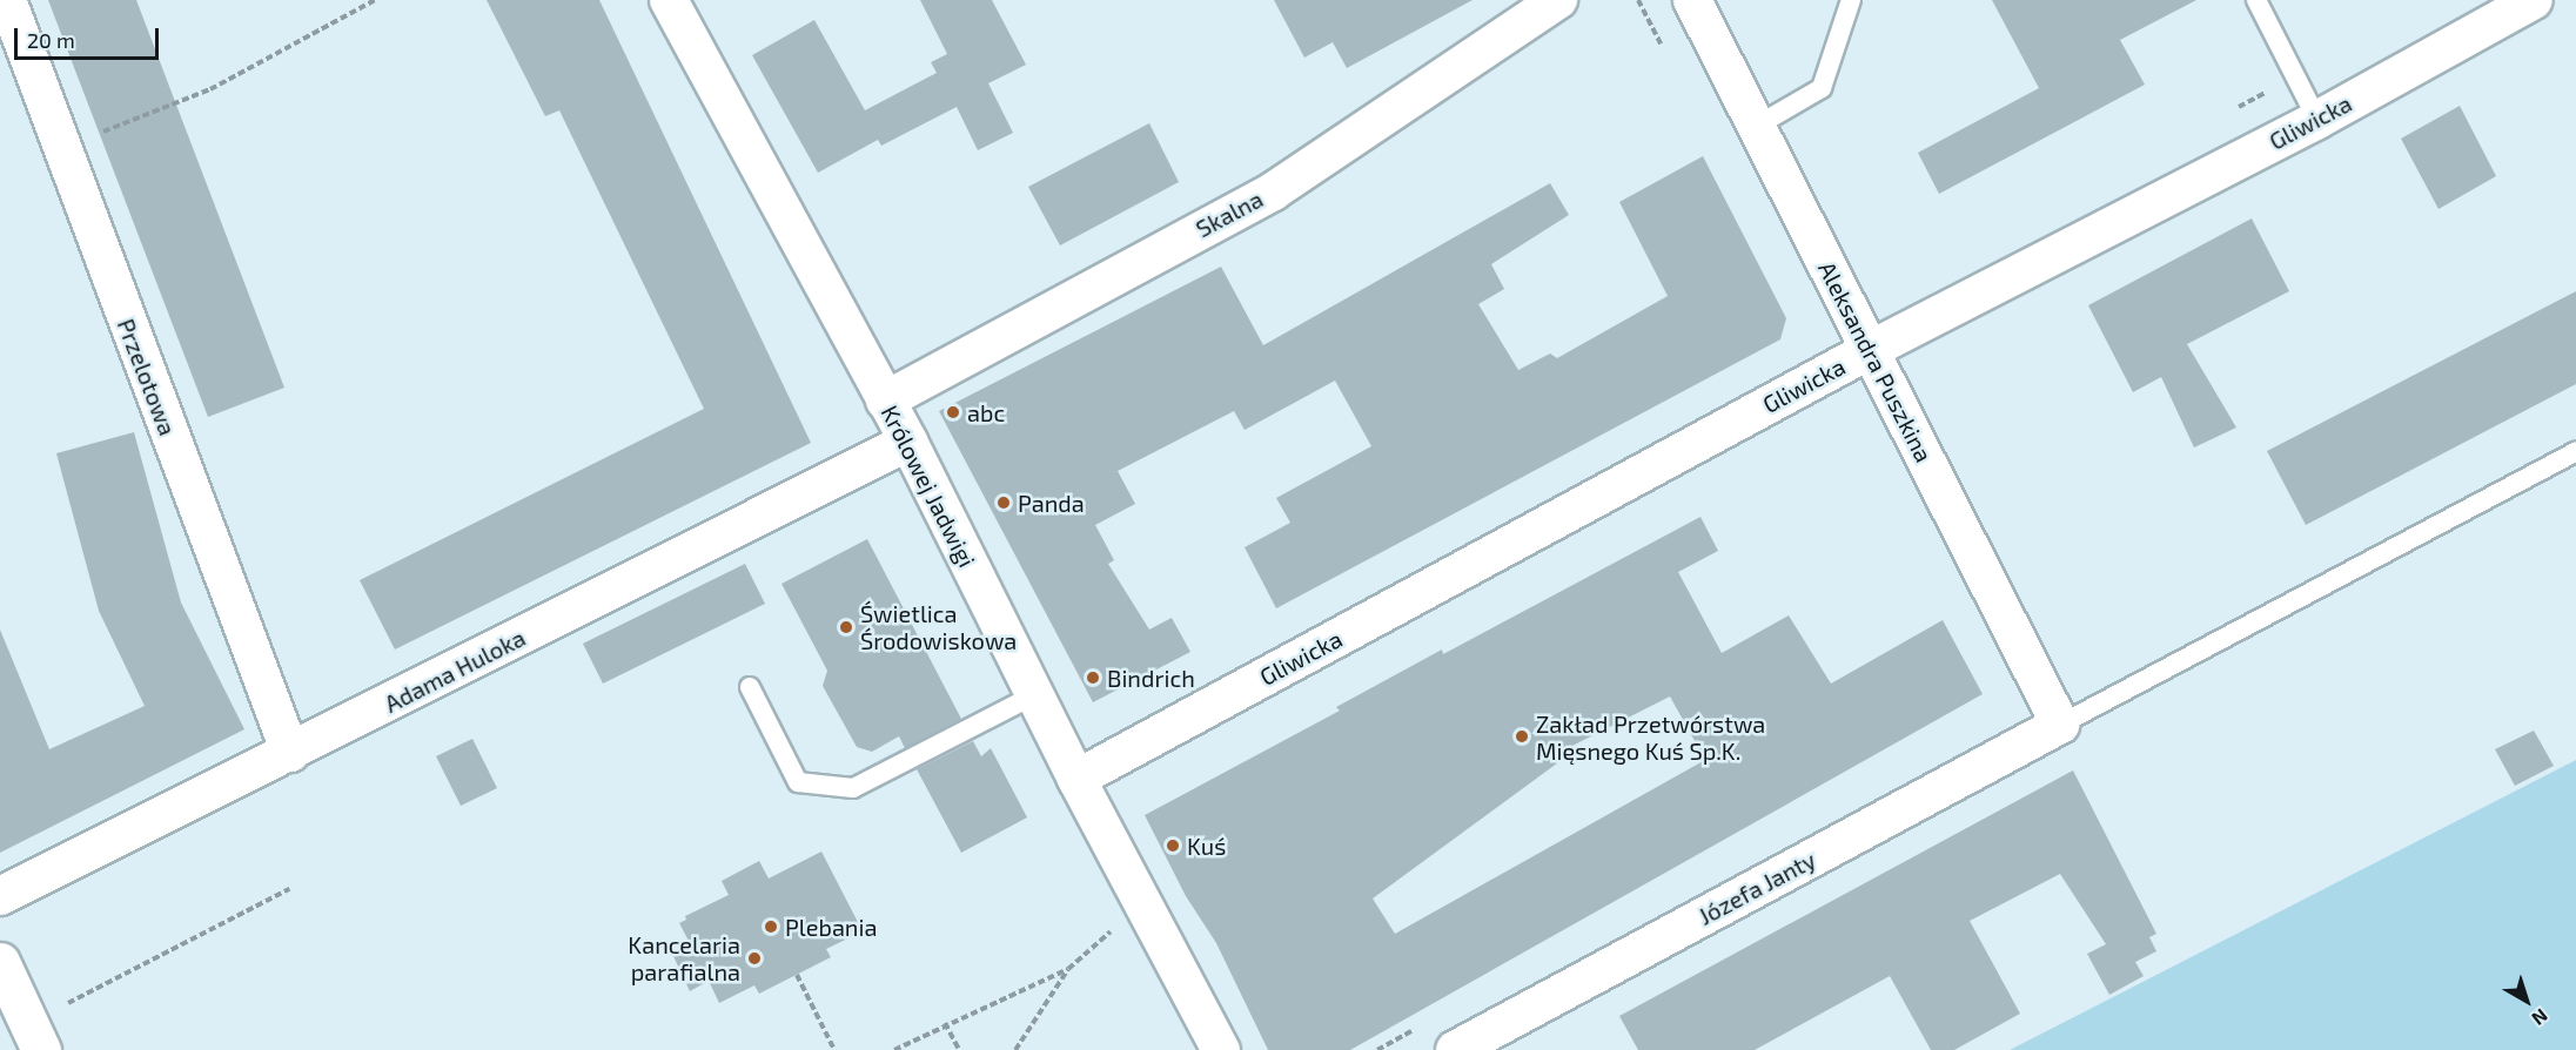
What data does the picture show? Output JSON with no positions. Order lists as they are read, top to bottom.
{
  "streets": {
    "street": [
      "Gliwicka",
      "Skalna",
      "Aleksandra Puszkina",
      "Przelotowa",
      "Królowej Jadwigi",
      "Adama Huloka",
      "Józefa Janty"
    ]
  },
  "crossings": [
    ["Gliwicka", "Aleksandra Puszkina"],
    ["Gliwicka", "Królowej Jadwigi"],
    ["Skalna", "Królowej Jadwigi"],
    ["Aleksandra Puszkina", "Józefa Janty"],
    ["Przelotowa", "Adama Huloka"],
    ["Królowej Jadwigi", "Adama Huloka"]
  ],
  "places": [
    "abc",
    "Panda",
    "Świetlica Środowiskowa",
    "Bindrich",
    "Zakład Przetwórstwa Mięsnego Kuś Sp.K.",
    "Kuś",
    "Plebania",
    "Kancelaria parafialna"
  ],
  "scale_bar": "20 m",
  "north": "bottom right"
}
